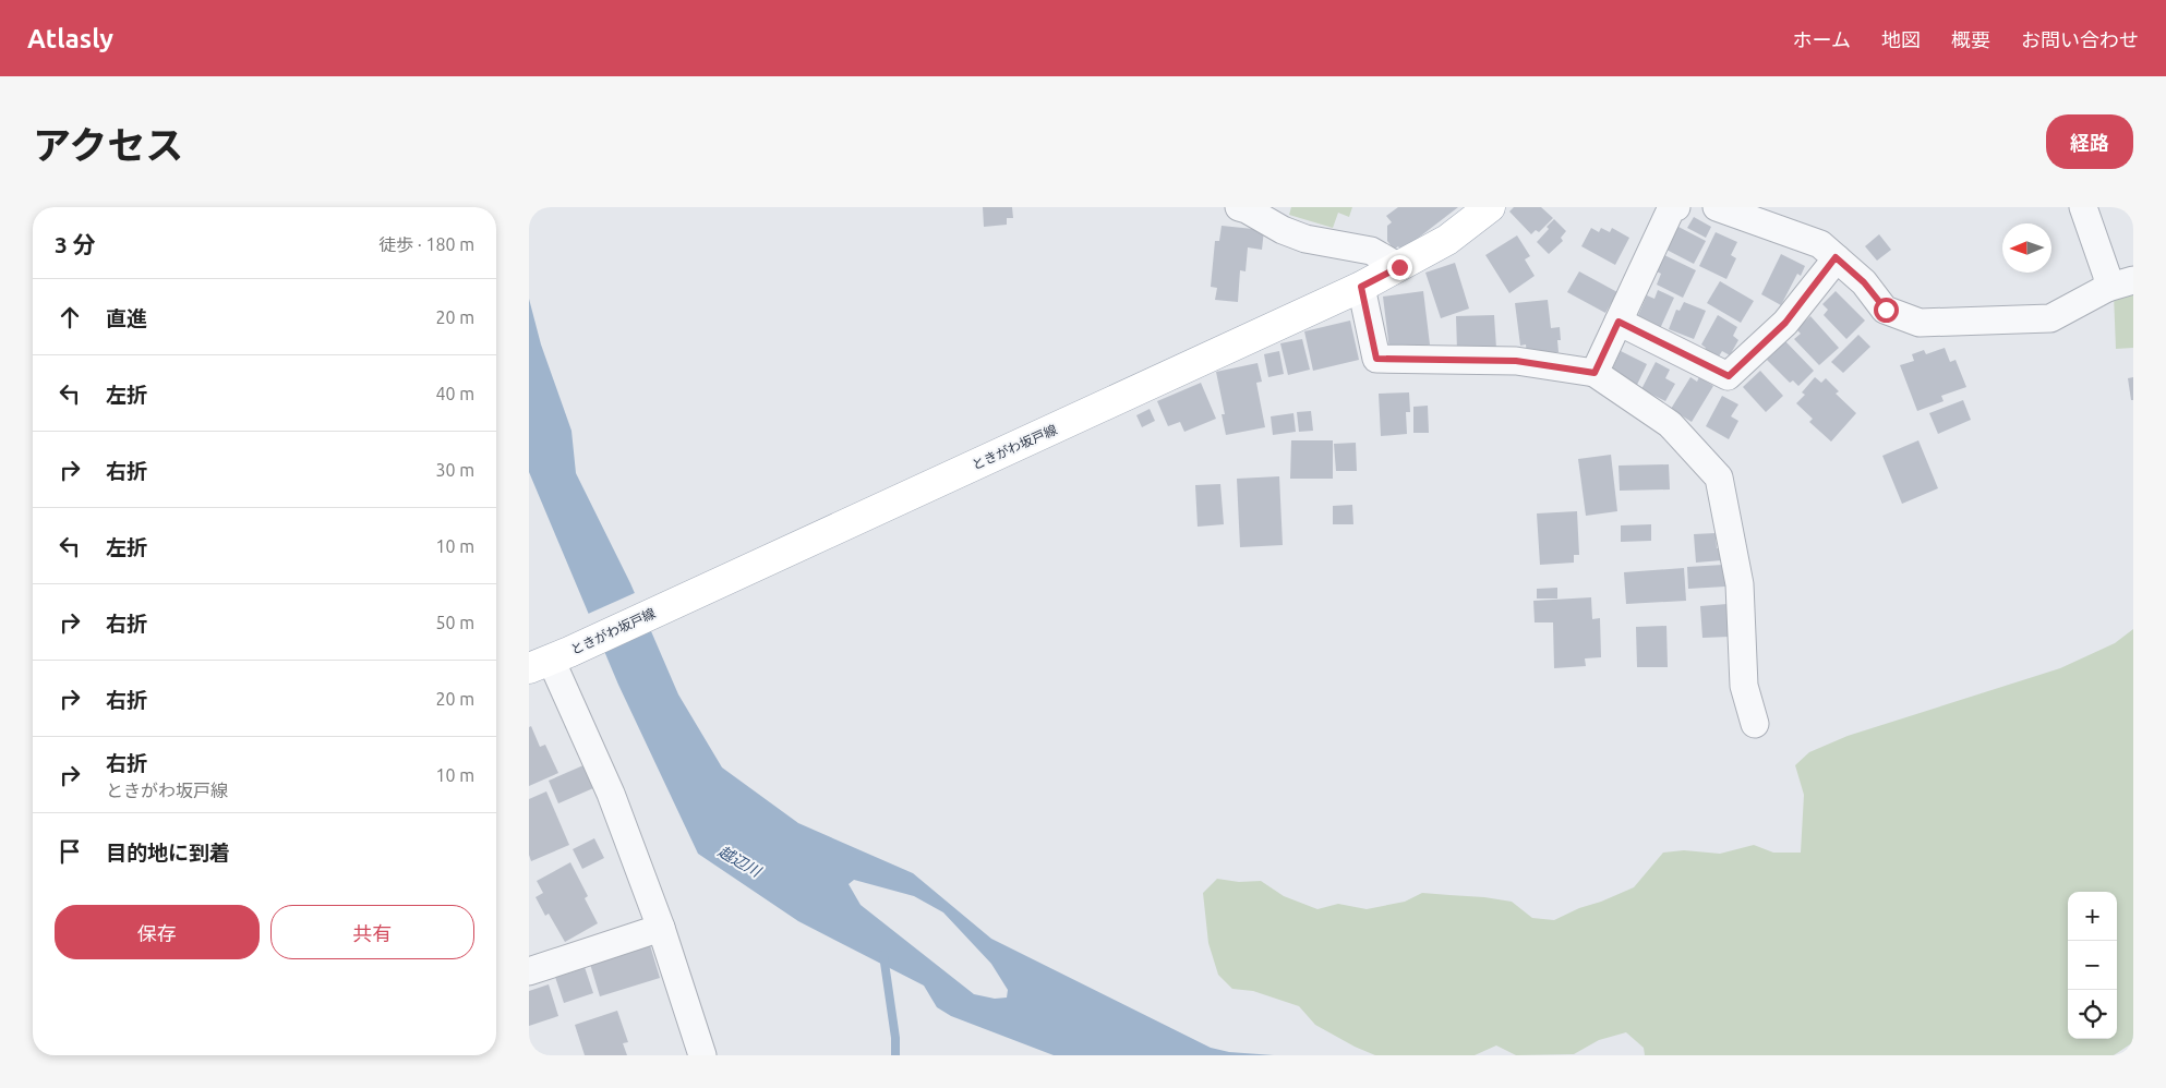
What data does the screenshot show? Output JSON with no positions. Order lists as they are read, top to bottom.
{
  "streets": {
    "main road": ["ときがわ坂戸線"]
  },
  "water": ["越辺川"],
  "north": "left",
  "page": {
    "header": "Atlasly",
    "nav": [
      "ホーム",
      "地図",
      "概要",
      "お問い合わせ"
    ],
    "title": "アクセス",
    "buttons": [
      "経路",
      ["保存", "共有"]
    ],
    "heading": ["3 分", "徒歩 · 180 m"],
    "list": [
      ["直進", "20 m"],
      ["左折", "40 m"],
      ["右折", "30 m"],
      ["左折", "10 m"],
      ["右折", "50 m"],
      ["右折", "20 m"],
      ["右折", "ときがわ坂戸線", "10 m"],
      "目的地に到着"
    ],
    "map_buttons": ["+", "−"]
  }
}
